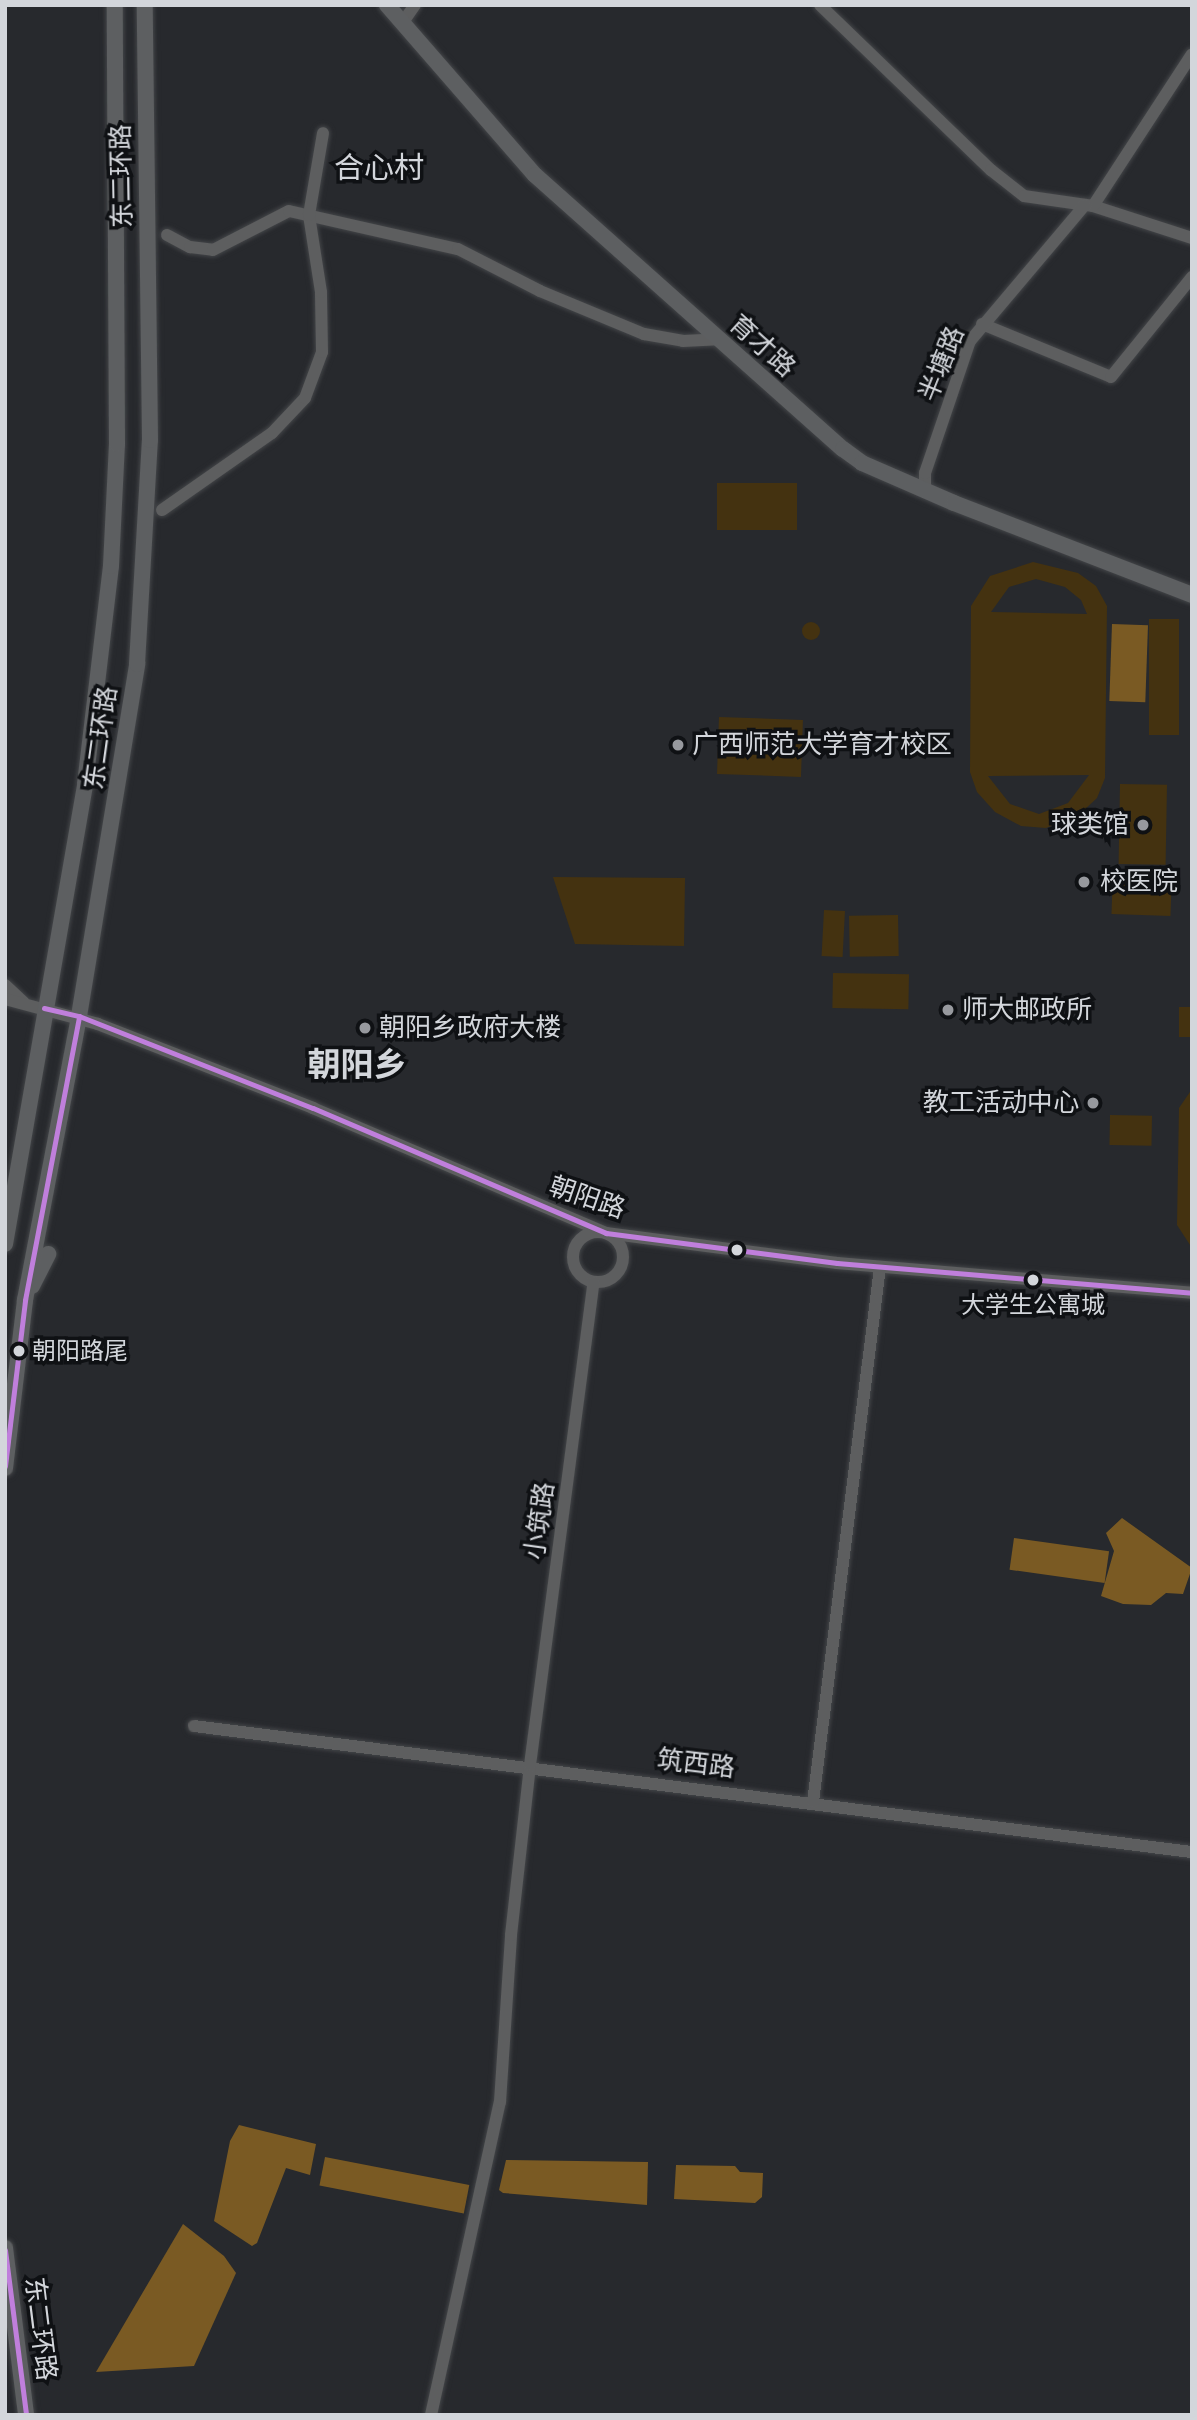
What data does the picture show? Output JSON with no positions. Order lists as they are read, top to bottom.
{
  "streets": {
    "main road": ["东二环路", "育才路"],
    "street": [
      "半塘路",
      "朝阳路",
      "小筑路",
      "筑西路"
    ]
  },
  "crossings": [
    ["东二环路", "朝阳路"],
    ["育才路", "半塘路"],
    ["朝阳路", "小筑路"],
    ["小筑路", "筑西路"]
  ],
  "districts": ["合心村", "朝阳乡"],
  "places": [
    "广西师范大学育才校区",
    "球类馆",
    "校医院",
    "师大邮政所",
    "朝阳乡政府大楼",
    "教工活动中心",
    "大学生公寓城",
    "朝阳路尾"
  ]
}
